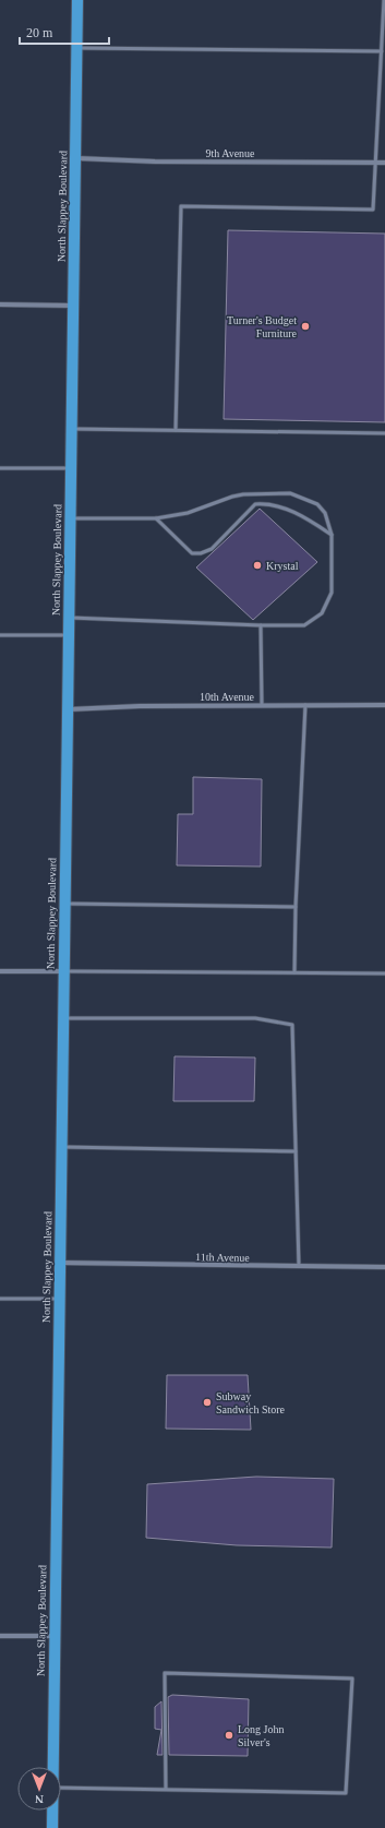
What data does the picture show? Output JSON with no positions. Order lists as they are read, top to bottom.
{
  "streets": {
    "main road": ["North Slappey Boulevard"],
    "street": ["9th Avenue", "10th Avenue", "11th Avenue"]
  },
  "crossings": [
    ["9th Avenue", "North Slappey Boulevard"],
    ["North Slappey Boulevard", "10th Avenue"],
    ["North Slappey Boulevard", "11th Avenue"]
  ],
  "places": [
    "Turner's Budget Furniture",
    "Krystal",
    "Subway Sandwich Store",
    "Long John Silver's"
  ],
  "scale_bar": "20 m",
  "north": "bottom"
}
